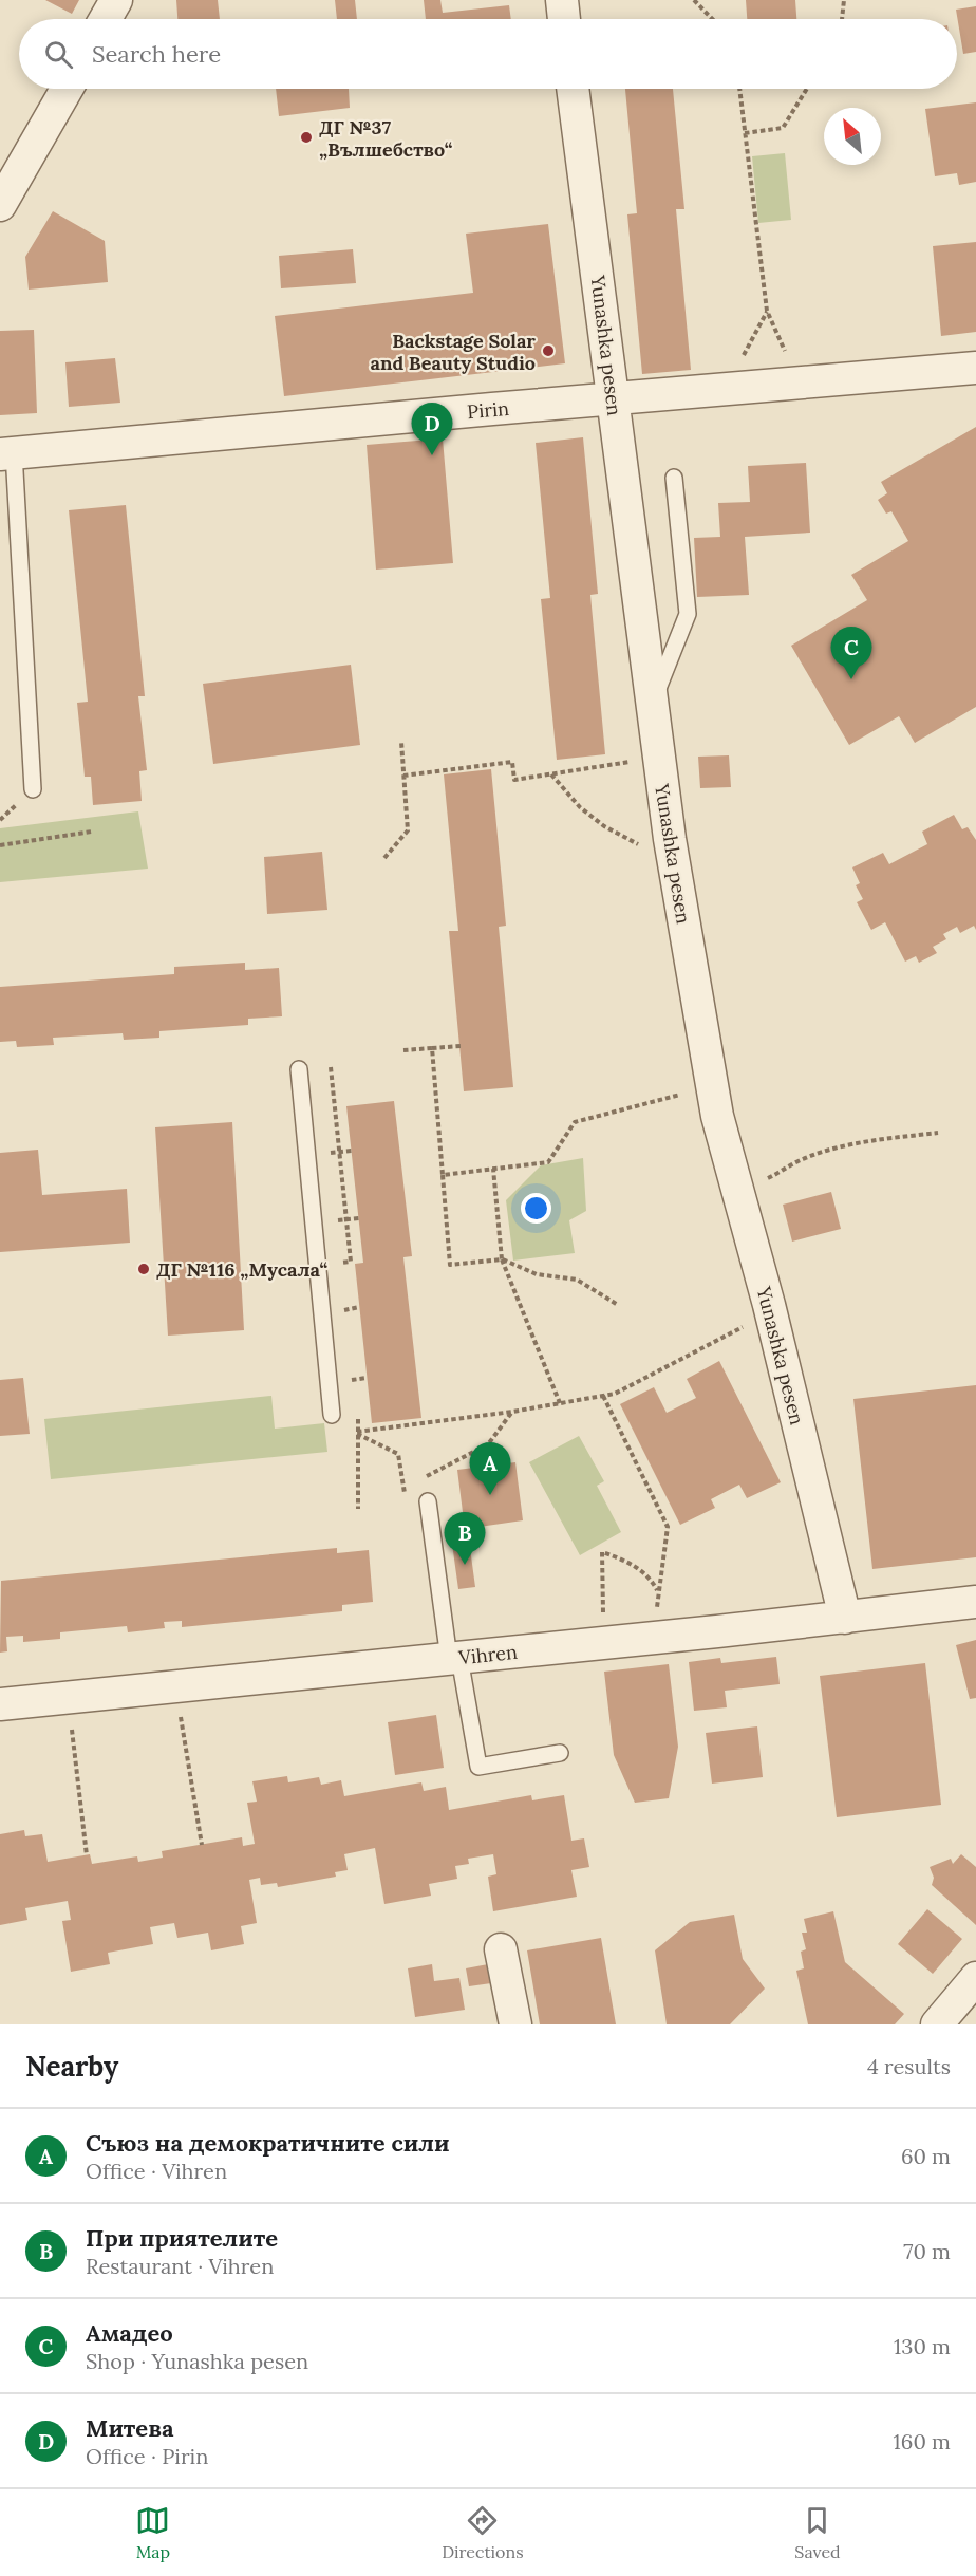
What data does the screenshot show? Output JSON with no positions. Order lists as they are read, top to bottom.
{
  "streets": {
    "street": ["Yunashka pesen", "Pirin", "Vihren"]
  },
  "crossings": [
    ["Yunashka pesen", "Pirin"],
    ["Yunashka pesen", "Vihren"]
  ],
  "places": ["ДГ №37 „Вълшебство“", "Backstage Solar and Beauty Studio", "ДГ №116 „Мусала“"],
  "north": "top left",
  "page": {
    "search": "Search here",
    "pins": [
      "D",
      "C",
      "A",
      "B"
    ],
    "heading": ["Nearby", "4 results"],
    "list": [
      {
        "mark": "A",
        "name": "Съюз на демократичните сили",
        "note": "Office · Vihren",
        "value": "60 m"
      },
      {
        "mark": "B",
        "name": "При приятелите",
        "note": "Restaurant · Vihren",
        "value": "70 m"
      },
      {
        "mark": "C",
        "name": "Амадео",
        "note": "Shop · Yunashka pesen",
        "value": "130 m"
      },
      {
        "mark": "D",
        "name": "Митева",
        "note": "Office · Pirin",
        "value": "160 m"
      }
    ],
    "nav": ["Map", "Directions", "Saved"]
  }
}
